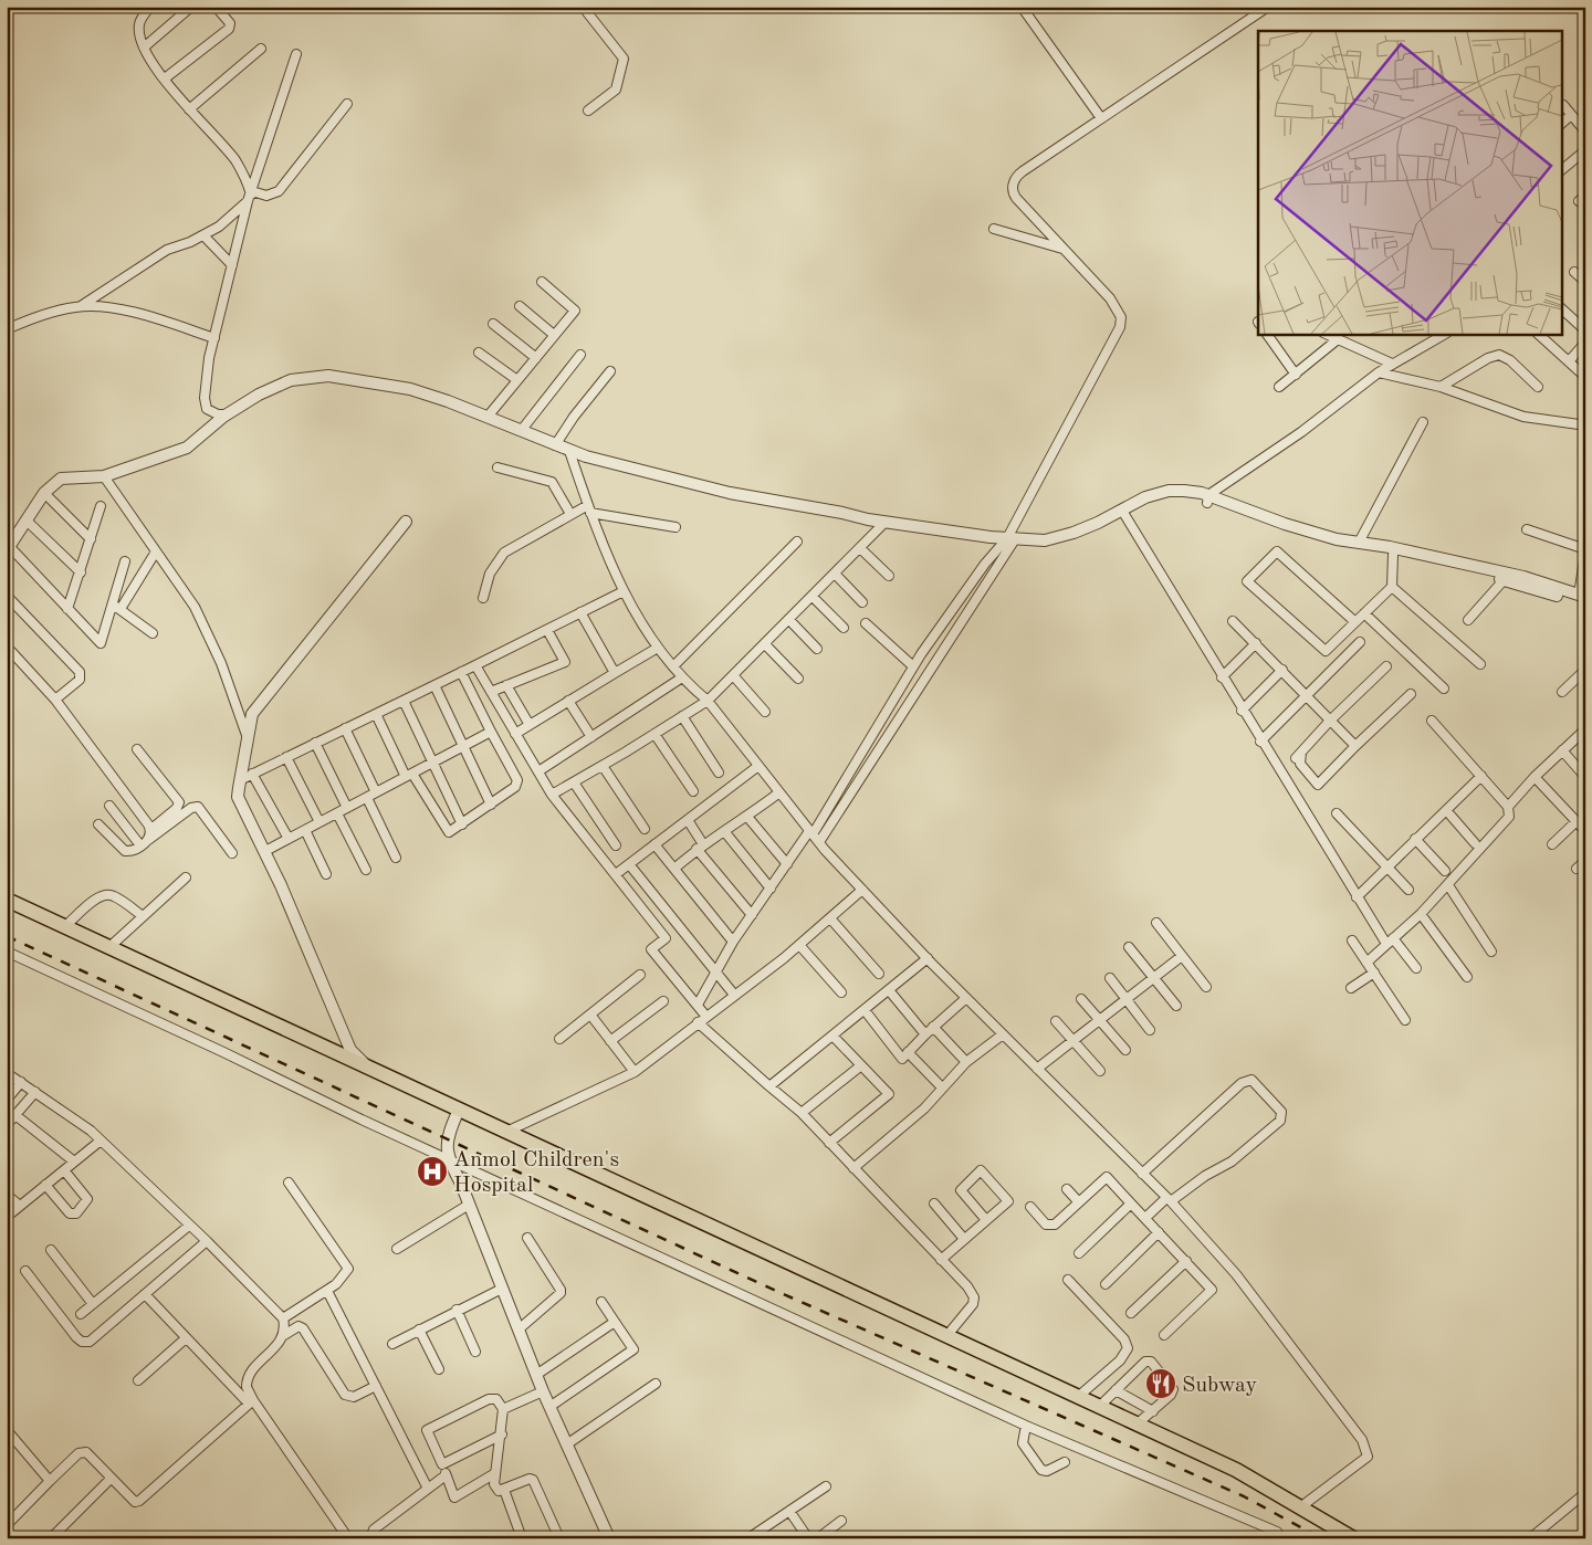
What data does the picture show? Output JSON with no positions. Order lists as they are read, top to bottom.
{
  "places": {
    "hospital": ["Anmol Children's Hospital"],
    "restaurant": ["Subway"]
  }
}
